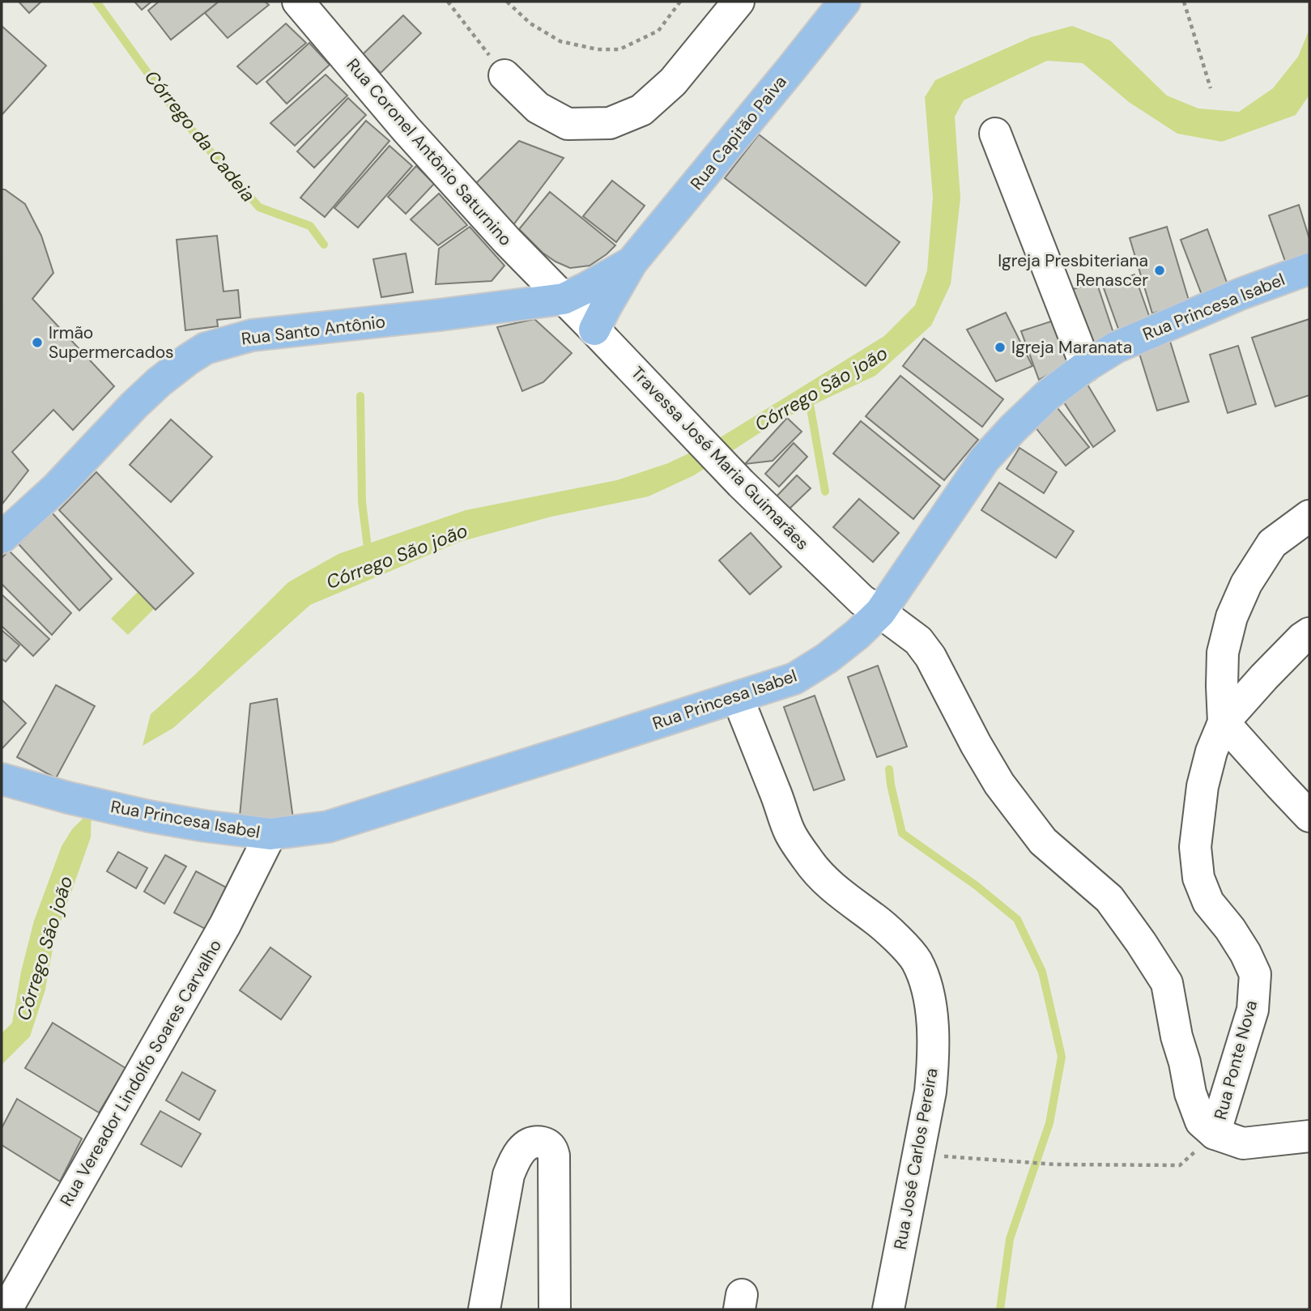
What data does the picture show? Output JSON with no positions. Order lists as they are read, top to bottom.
{
  "streets": {
    "main road": ["Rua Capitão Paiva", "Rua Princesa Isabel", "Rua Santo Antônio"],
    "street": [
      "Rua Coronel Antônio Saturnino",
      "Travessa José Maria Guimarães",
      "Rua Ponte Nova",
      "Rua Vereador Lindolfo Soares Carvalho",
      "Rua José Carlos Pereira"
    ]
  },
  "crossings": [
    ["Rua Capitão Paiva", "Rua Santo Antônio"],
    ["Rua Coronel Antônio Saturnino", "Rua Santo Antônio"],
    ["Rua Coronel Antônio Saturnino", "Travessa José Maria Guimarães"],
    ["Rua Princesa Isabel", "Travessa José Maria Guimarães"],
    ["Rua Princesa Isabel", "Rua Vereador Lindolfo Soares Carvalho"],
    ["Rua Princesa Isabel", "Rua José Carlos Pereira"],
    ["Rua Santo Antônio", "Travessa José Maria Guimarães"],
    ["Travessa José Maria Guimarães", "Rua Ponte Nova"]
  ],
  "water": ["Córrego da Cadeia", "Córrego São joão"],
  "places": ["Igreja Presbiteriana Renascer", "Irmão Supermercados", "Igreja Maranata"]
}
